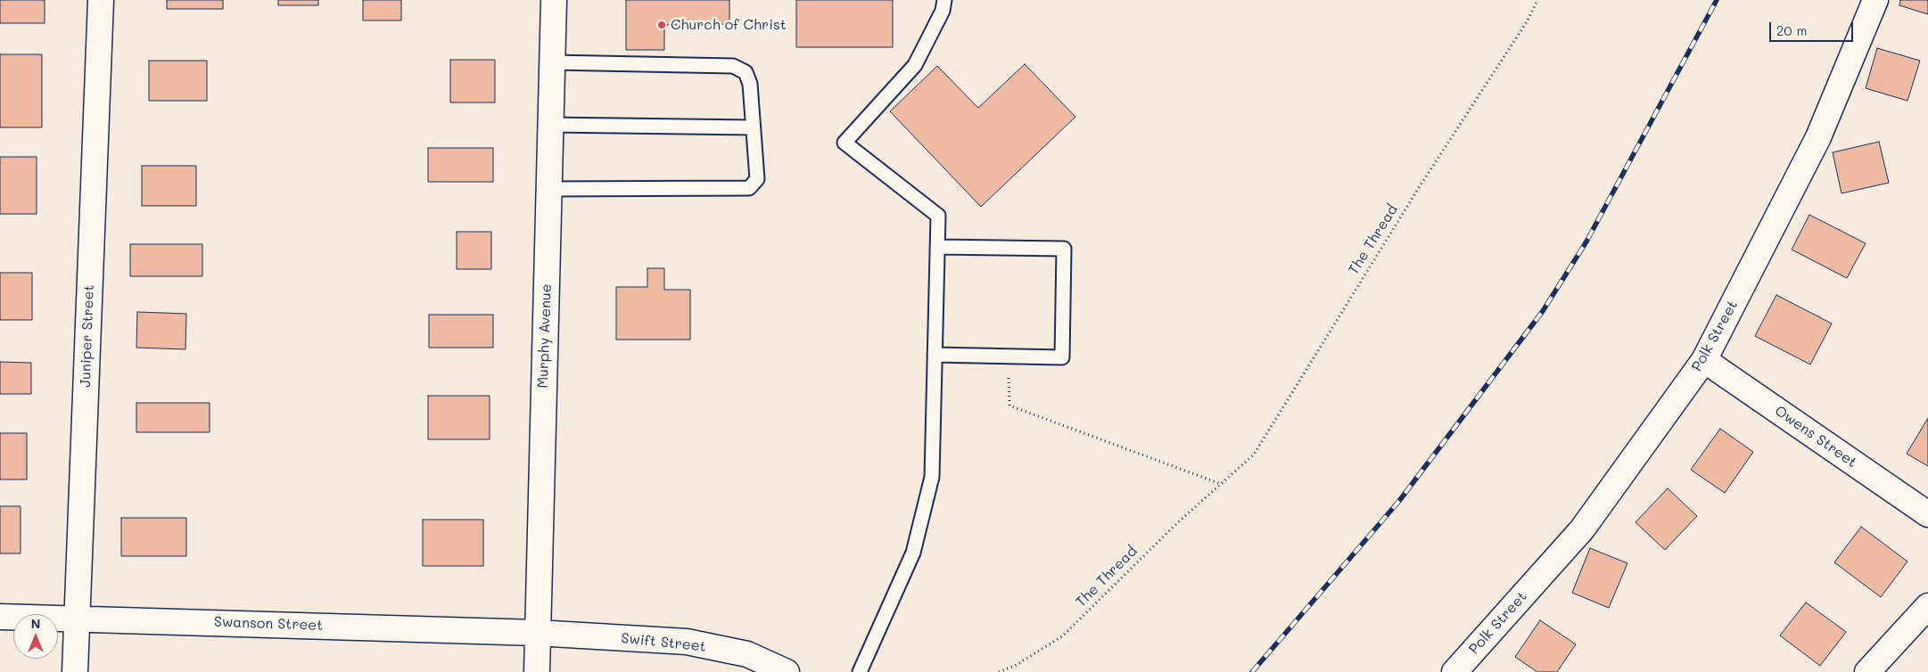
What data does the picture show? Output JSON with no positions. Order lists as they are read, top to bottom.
{
  "streets": {
    "street": [
      "Juniper Street",
      "Murphy Avenue",
      "Polk Street",
      "Owens Street",
      "Swanson Street",
      "Swift Street"
    ],
    "path": ["The Thread"]
  },
  "crossings": [
    ["Juniper Street", "Swanson Street"],
    ["Murphy Avenue", "Swanson Street"],
    ["Murphy Avenue", "Swift Street"],
    ["Polk Street", "Owens Street"],
    ["Swanson Street", "Swift Street"]
  ],
  "places": ["Church of Christ"],
  "scale_bar": "20 m",
  "north": "top"
}
